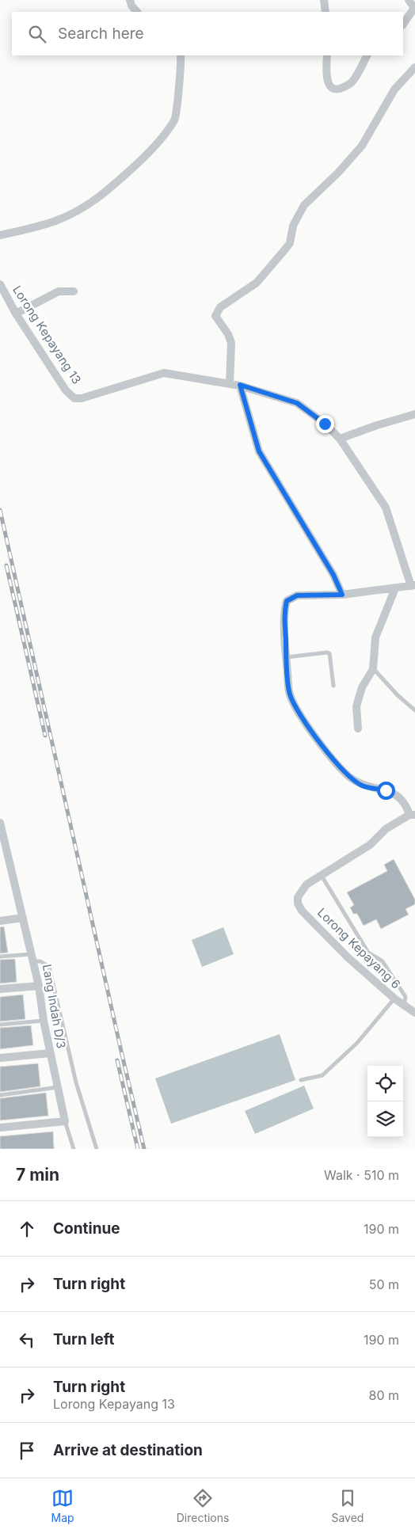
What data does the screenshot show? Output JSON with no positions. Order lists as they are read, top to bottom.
{
  "streets": {
    "street": ["Lorong Kepayang 13", "Lorong Kepayang 6", "Lang Indah D/3"]
  },
  "page": {
    "search": "Search here",
    "heading": ["7 min", "Walk · 510 m"],
    "list": [
      ["Continue", "190 m"],
      ["Turn right", "50 m"],
      ["Turn left", "190 m"],
      ["Turn right", "Lorong Kepayang 13", "80 m"],
      "Arrive at destination"
    ],
    "nav": ["Map", "Directions", "Saved"]
  }
}
